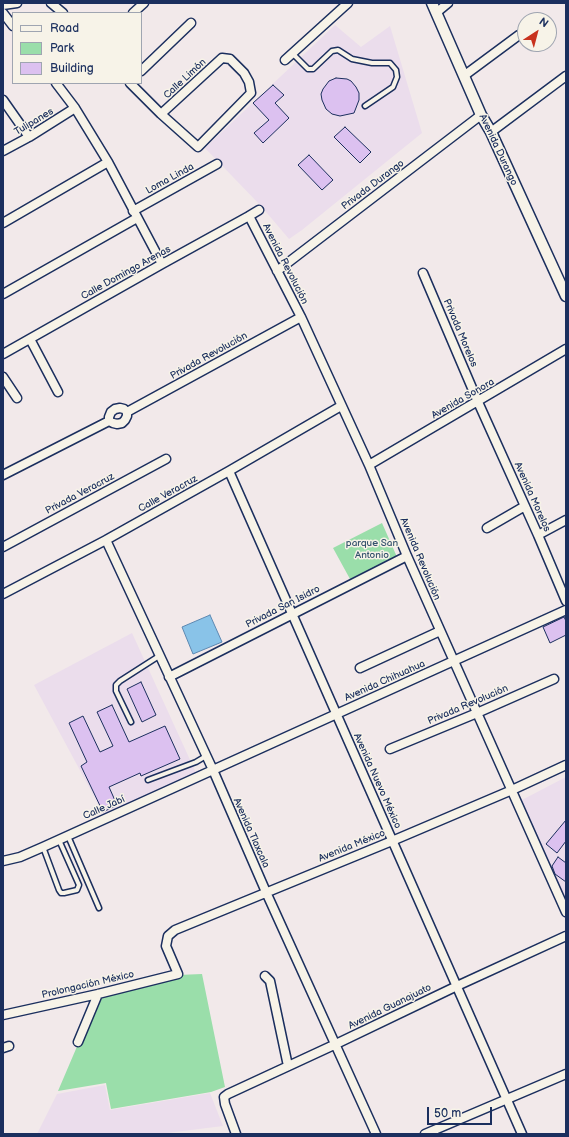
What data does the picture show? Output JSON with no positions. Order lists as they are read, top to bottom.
{
  "streets": {
    "street": [
      "Calle Limón",
      "Tulipanes",
      "Avenida Durango",
      "Loma Linda",
      "Privada Durango",
      "Avenida Revolución",
      "Calle Domingo Arenas",
      "Privada Morelos",
      "Privada Revolución",
      "Avenida Sonora",
      "Privada Veracruz",
      "Calle Veracruz",
      "Avenida Morelos",
      "Privada San Isidro",
      "Avenida Chihuahua",
      "Avenida Nuevo México",
      "Calle Jabí",
      "Avenida Tlaxcala",
      "Avenida México",
      "Prolongación México",
      "Avenida Guanajuato"
    ]
  },
  "crossings": [
    ["Avenida Durango", "Privada Durango"],
    ["Privada Durango", "Avenida Revolución"],
    ["Avenida Revolución", "Calle Domingo Arenas"],
    ["Avenida Revolución", "Privada Revolución"],
    ["Avenida Revolución", "Avenida Sonora"],
    ["Avenida Revolución", "Calle Veracruz"],
    ["Avenida Revolución", "Privada San Isidro"],
    ["Avenida Revolución", "Avenida Chihuahua"],
    ["Avenida Revolución", "Avenida México"],
    ["Privada Morelos", "Avenida Sonora"],
    ["Privada Morelos", "Avenida Morelos"],
    ["Avenida Sonora", "Avenida Morelos"],
    ["Calle Veracruz", "Avenida Nuevo México"],
    ["Calle Veracruz", "Avenida Tlaxcala"],
    ["Privada San Isidro", "Avenida Nuevo México"],
    ["Privada San Isidro", "Avenida Tlaxcala"],
    ["Avenida Chihuahua", "Avenida Nuevo México"],
    ["Avenida Chihuahua", "Calle Jabí"],
    ["Avenida Chihuahua", "Avenida Tlaxcala"],
    ["Avenida Nuevo México", "Avenida México"],
    ["Avenida Nuevo México", "Avenida Guanajuato"],
    ["Calle Jabí", "Avenida Tlaxcala"],
    ["Avenida Tlaxcala", "Avenida México"],
    ["Avenida Tlaxcala", "Avenida Guanajuato"],
    ["Avenida México", "Prolongación México"]
  ],
  "parks": ["parque San Antonio"],
  "legend": ["Road", "Park", "Building"],
  "scale_bar": "50 m",
  "north": "top right"
}
